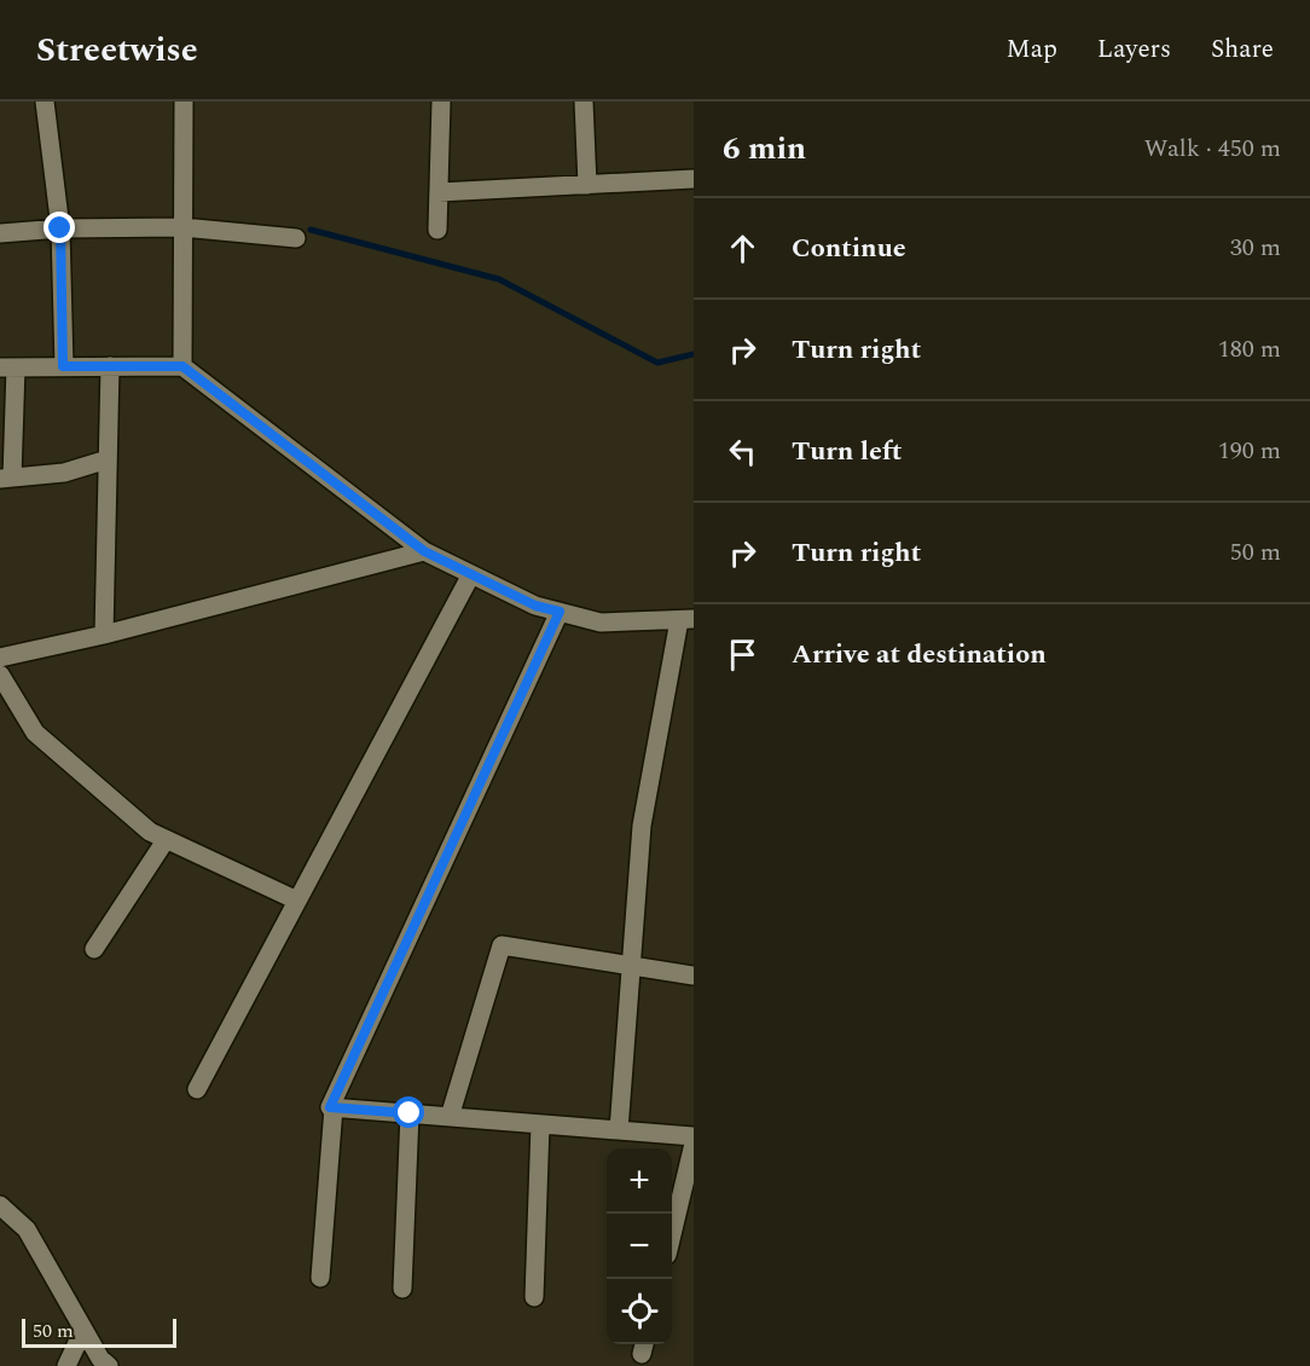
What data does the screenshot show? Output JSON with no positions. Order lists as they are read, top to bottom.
{
  "scale_bar": "50 m",
  "page": {
    "header": "Streetwise",
    "nav": ["Map", "Layers", "Share"],
    "heading": ["6 min", "Walk · 450 m"],
    "list": [
      ["Continue", "30 m"],
      ["Turn right", "180 m"],
      ["Turn left", "190 m"],
      ["Turn right", "50 m"],
      "Arrive at destination"
    ],
    "map_buttons": ["+", "−"],
    "scale": "50 m"
  }
}
